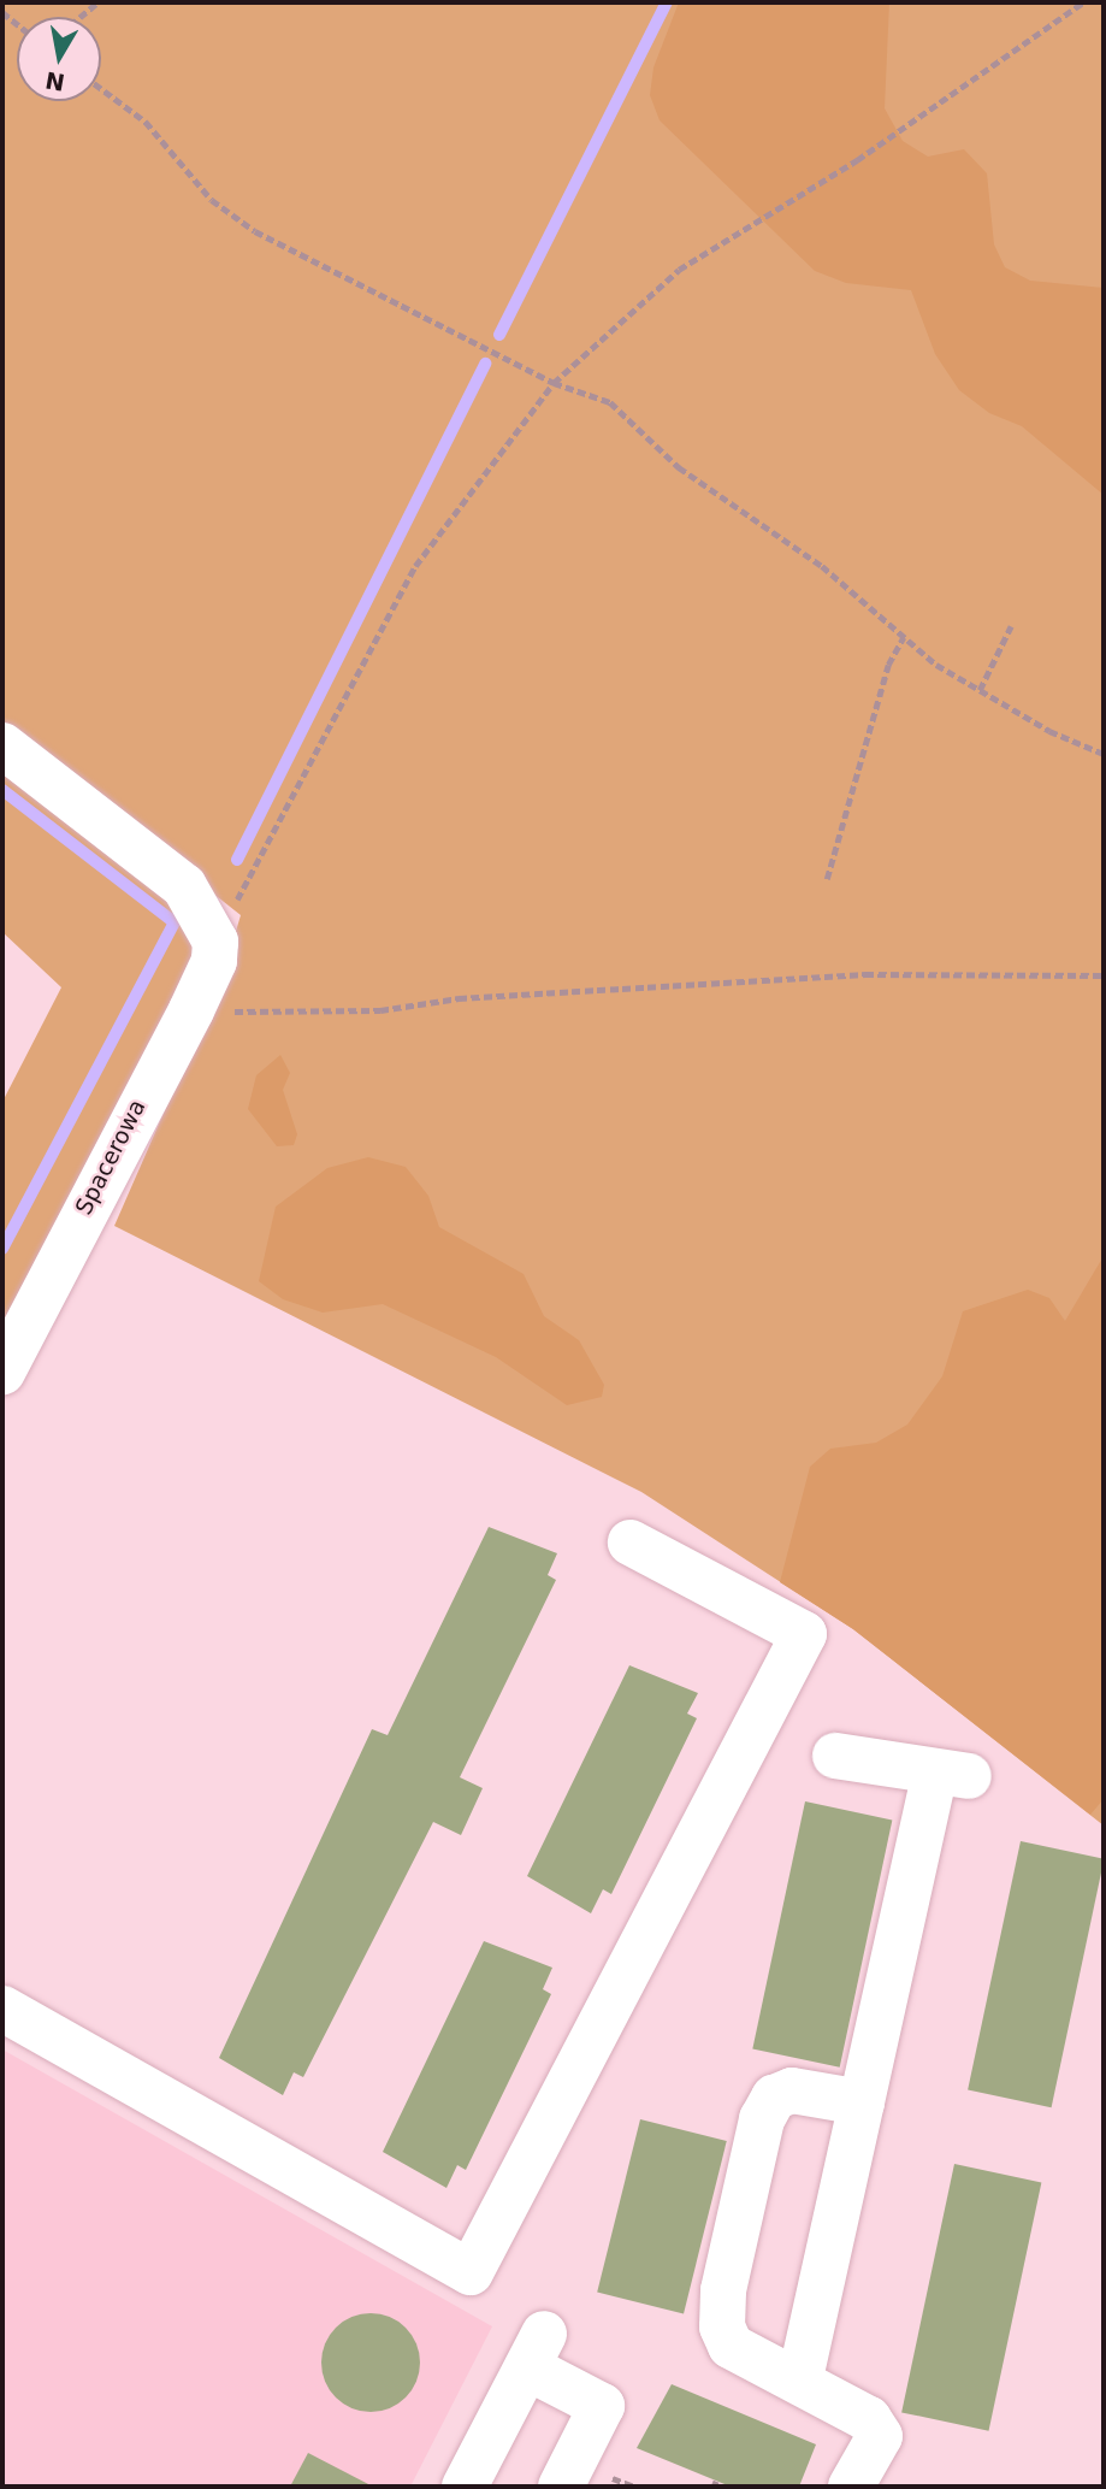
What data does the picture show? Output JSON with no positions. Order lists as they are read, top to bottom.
{
  "streets": {
    "street": ["Spacerowa"]
  },
  "north": "bottom"
}
